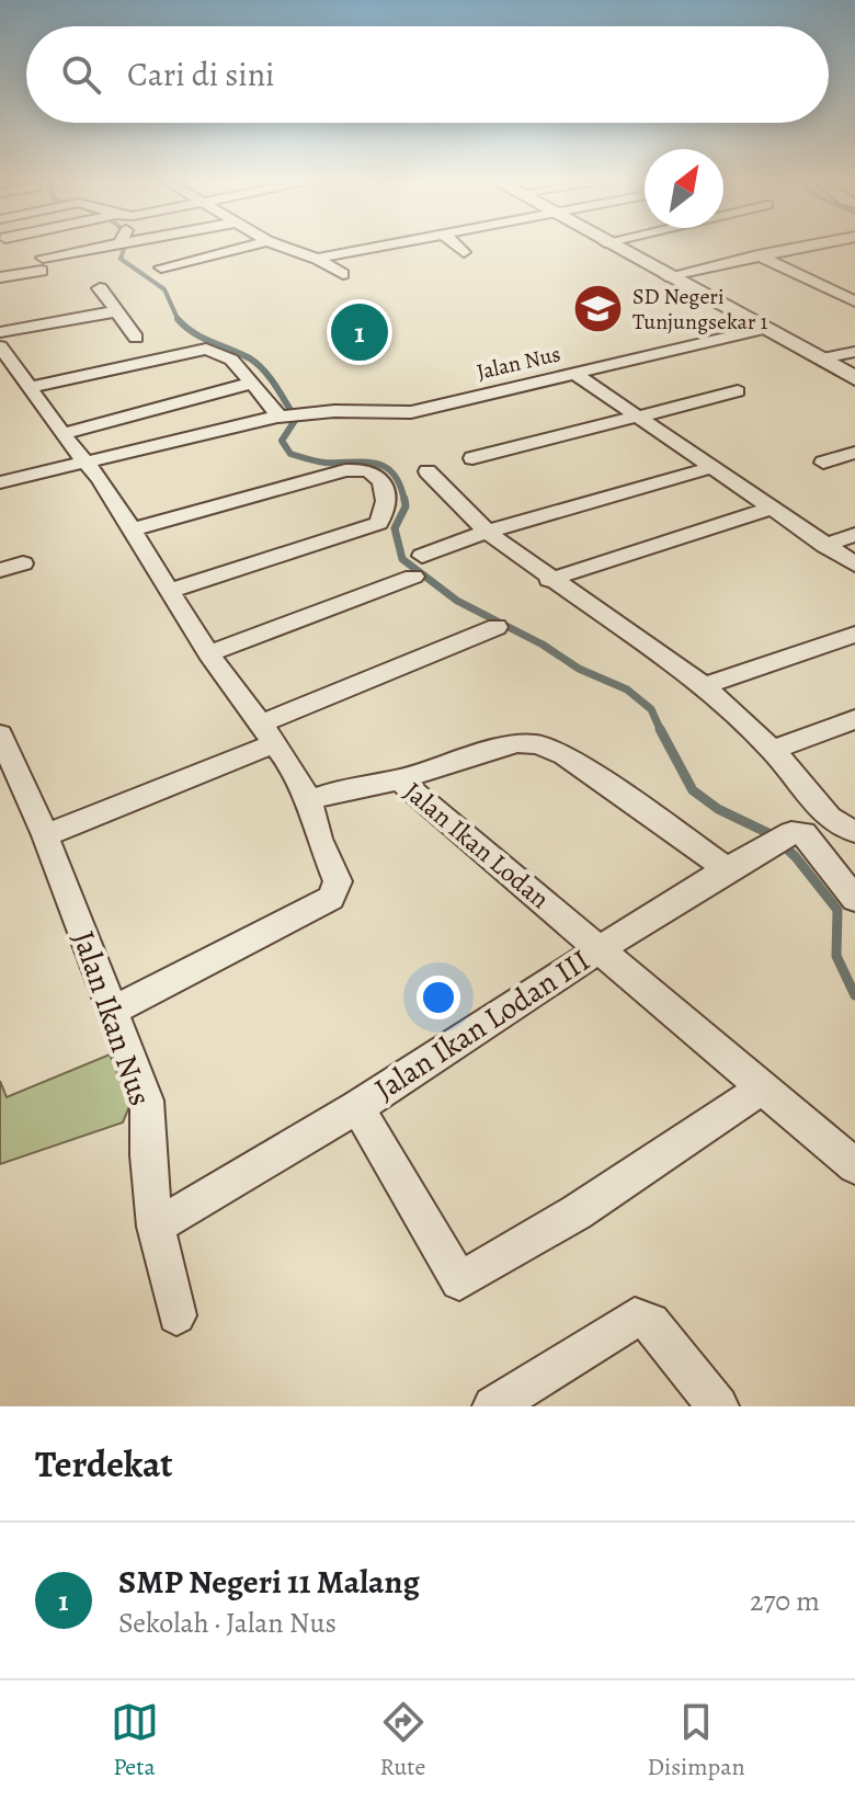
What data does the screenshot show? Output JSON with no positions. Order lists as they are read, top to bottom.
{
  "streets": {
    "street": [
      "Jalan Nus",
      "Jalan Ikan Lodan",
      "Jalan Ikan Nus",
      "Jalan Ikan Lodan III"
    ]
  },
  "crossings": [
    ["Jalan Ikan Lodan", "Jalan Ikan Lodan III"]
  ],
  "places": {
    "school or university": ["SD Negeri Tunjungsekar 1"]
  },
  "north": "top right",
  "page": {
    "search": "Cari di sini",
    "pins": "1",
    "heading": "Terdekat",
    "list": [
      {
        "mark": "1",
        "name": "SMP Negeri 11 Malang",
        "note": "Sekolah · Jalan Nus",
        "value": "270 m"
      }
    ],
    "nav": ["Peta", "Rute", "Disimpan"]
  }
}
